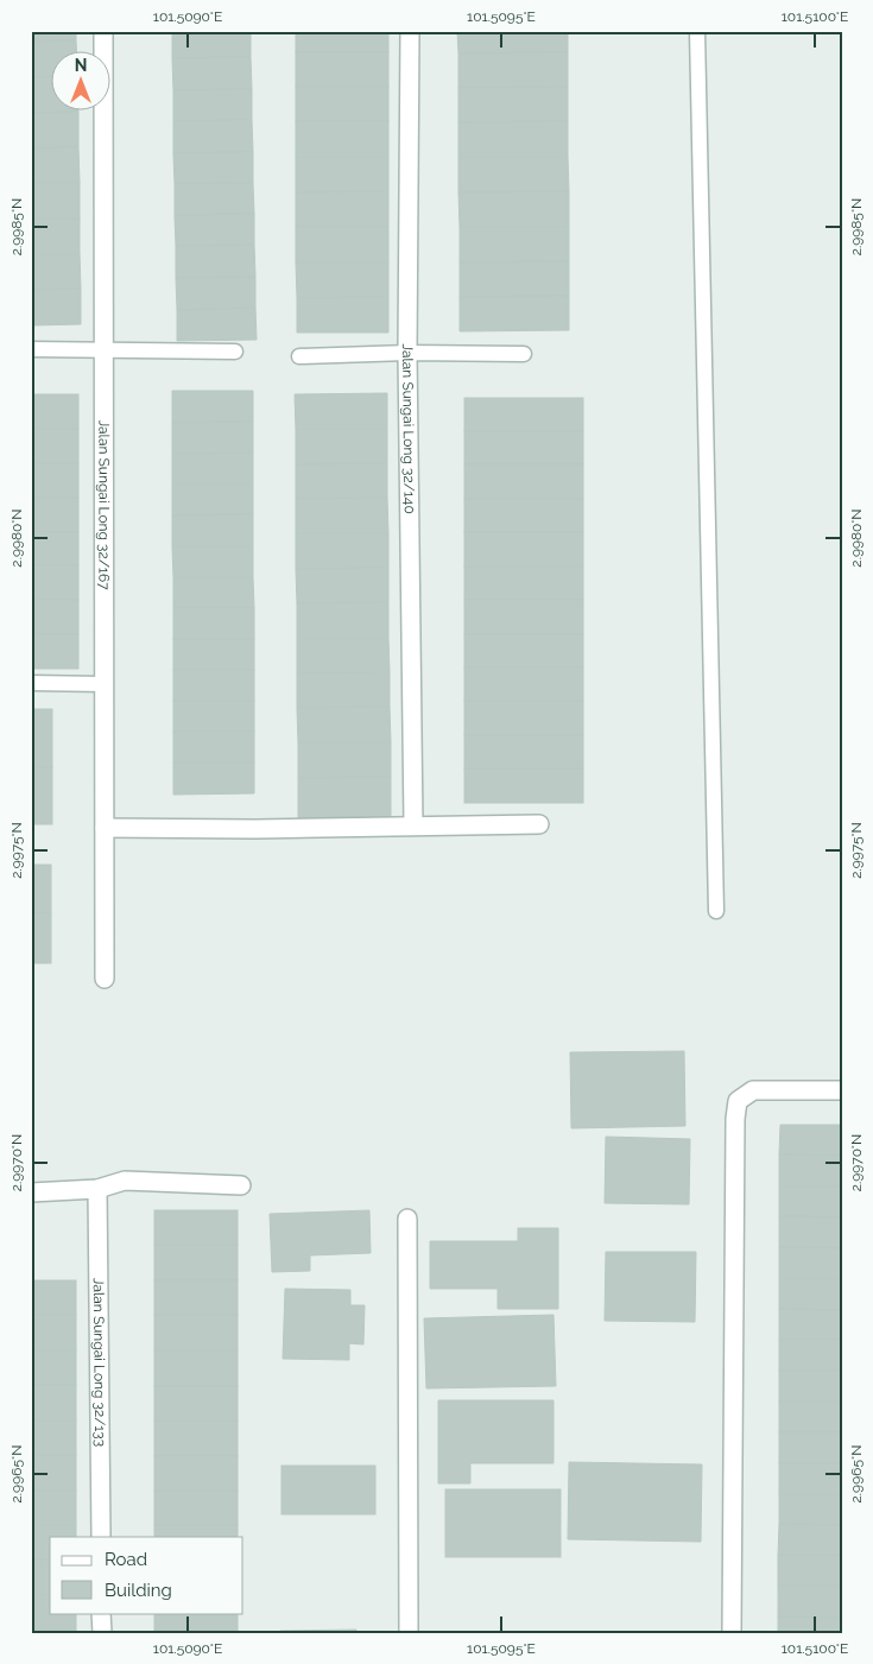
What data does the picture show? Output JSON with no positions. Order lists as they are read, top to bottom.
{
  "streets": {
    "street": ["Jalan Sungai Long 32/140", "Jalan Sungai Long 32/167", "Jalan Sungai Long 32/133"]
  },
  "legend": ["Road", "Building"],
  "north": "top",
  "coordinates": [
    "101.5090°E",
    "101.5095°E",
    "101.5100°E",
    "2.9985°N",
    "2.9980°N",
    "2.9975°N",
    "2.9970°N",
    "2.9965°N"
  ]
}
